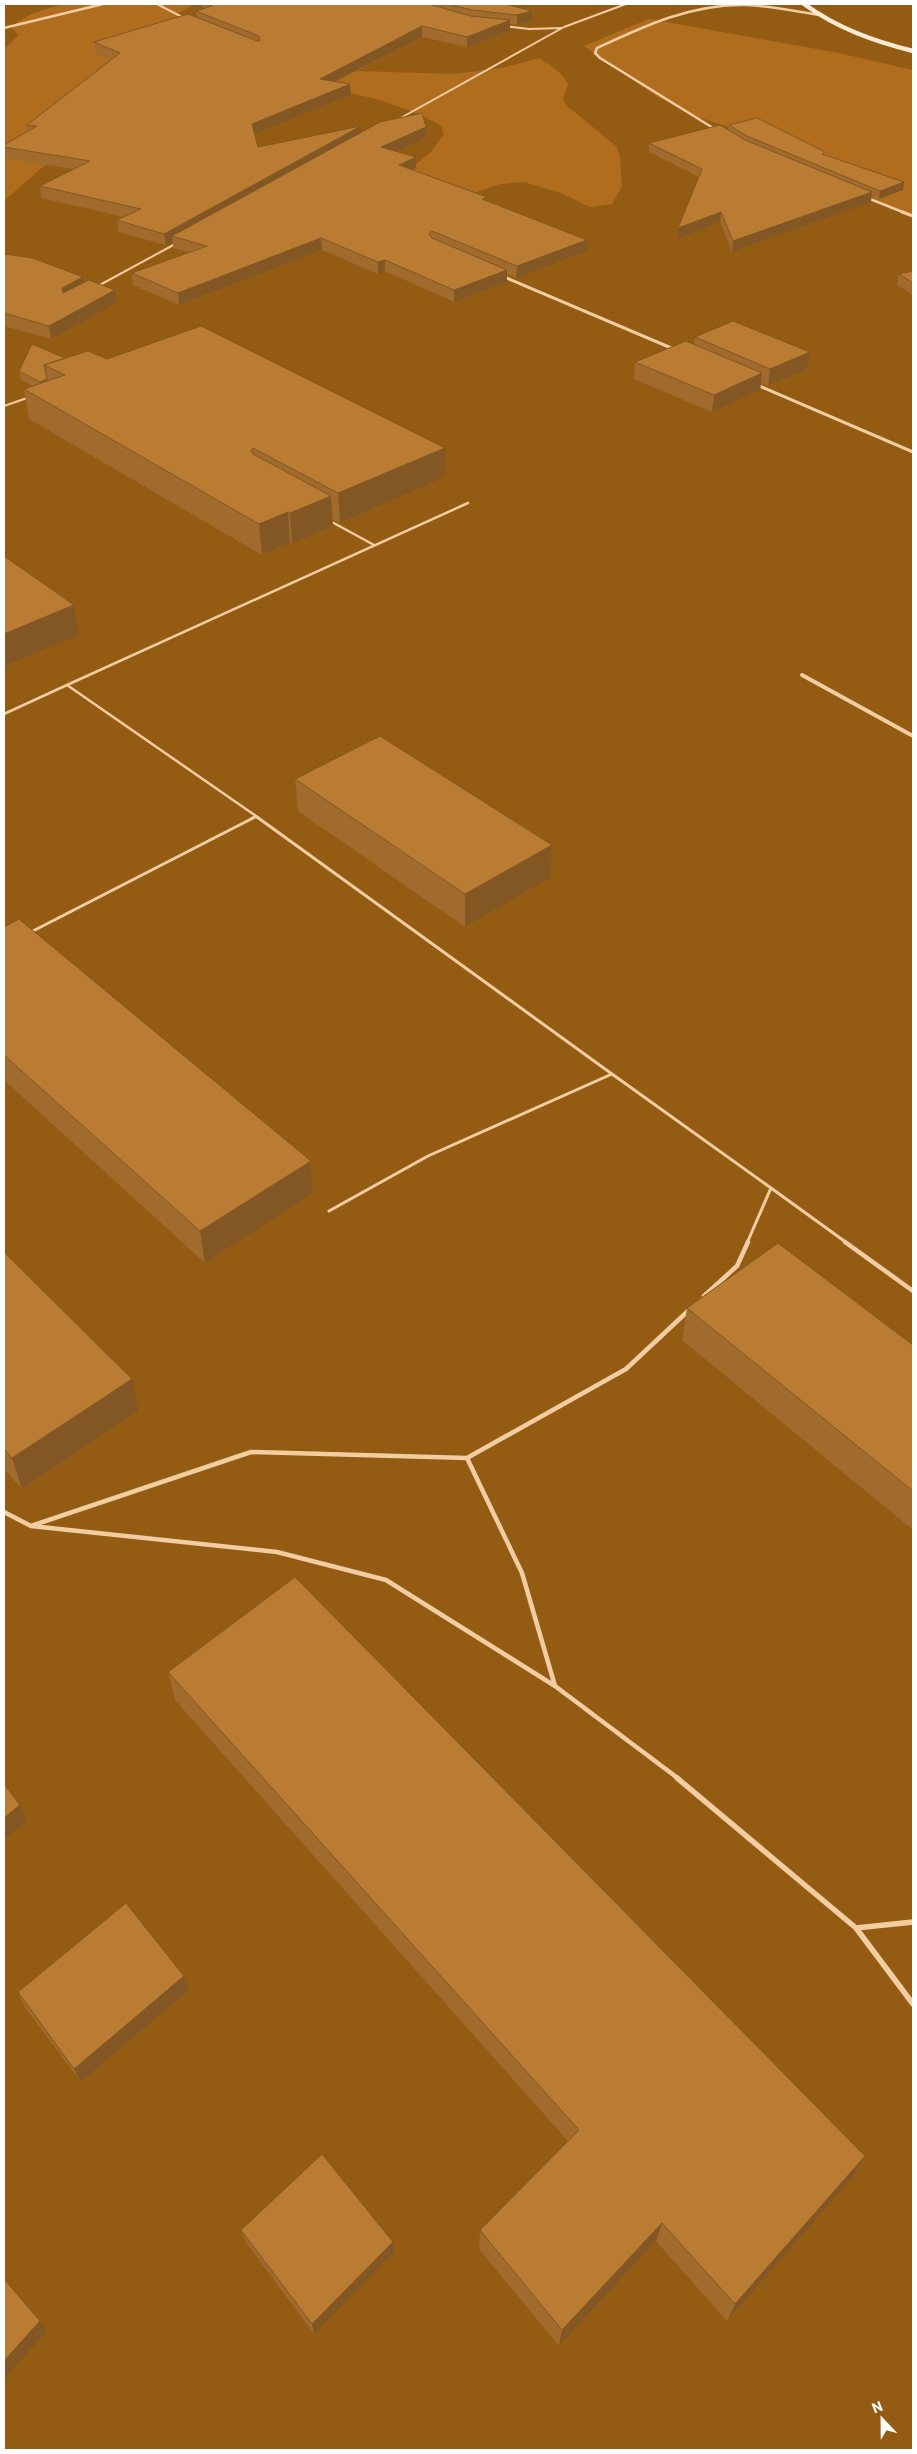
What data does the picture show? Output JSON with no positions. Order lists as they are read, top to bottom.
{
  "north": "top"
}
